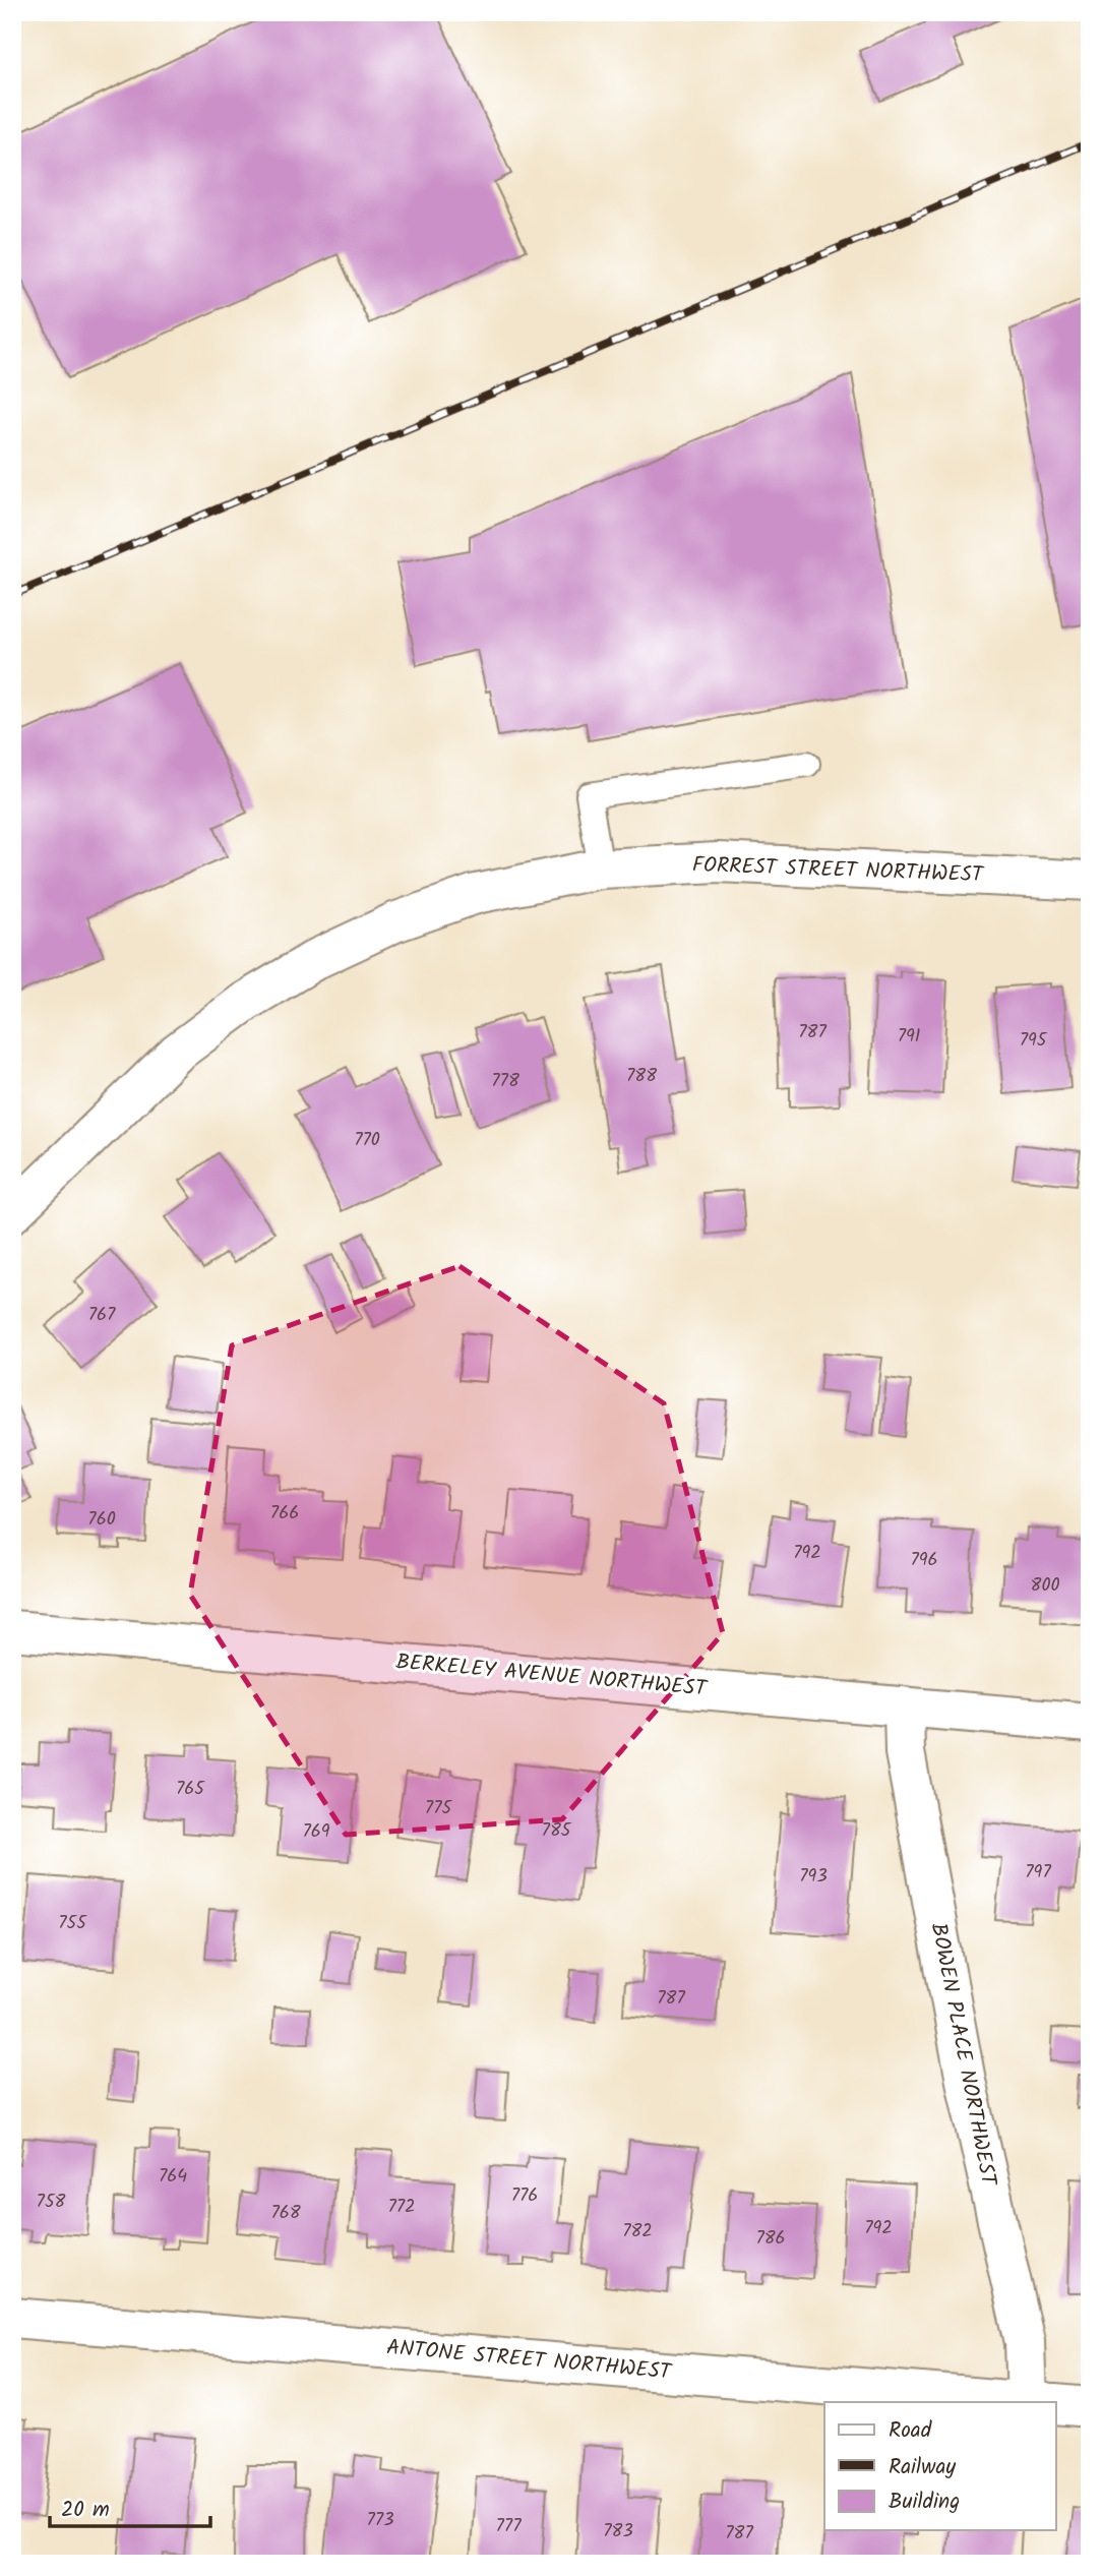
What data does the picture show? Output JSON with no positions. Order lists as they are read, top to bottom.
{
  "streets": {
    "street": [
      "FORREST STREET NORTHWEST",
      "BERKELEY AVENUE NORTHWEST",
      "BOWEN PLACE NORTHWEST",
      "ANTONE STREET NORTHWEST"
    ]
  },
  "crossings": [
    ["BERKELEY AVENUE NORTHWEST", "BOWEN PLACE NORTHWEST"]
  ],
  "house_numbers": [
    "787",
    "791",
    "795",
    "788",
    "778",
    "770",
    "767",
    "766",
    "760",
    "792",
    "796",
    "800",
    "765",
    "775",
    "785",
    "769",
    "797",
    "793",
    "755",
    "787",
    "764",
    "776",
    "758",
    "772",
    "768",
    "792",
    "782",
    "786",
    "773",
    "777",
    "783",
    "787"
  ],
  "legend": ["Road", "Railway", "Building"],
  "scale_bar": "20 m"
}
